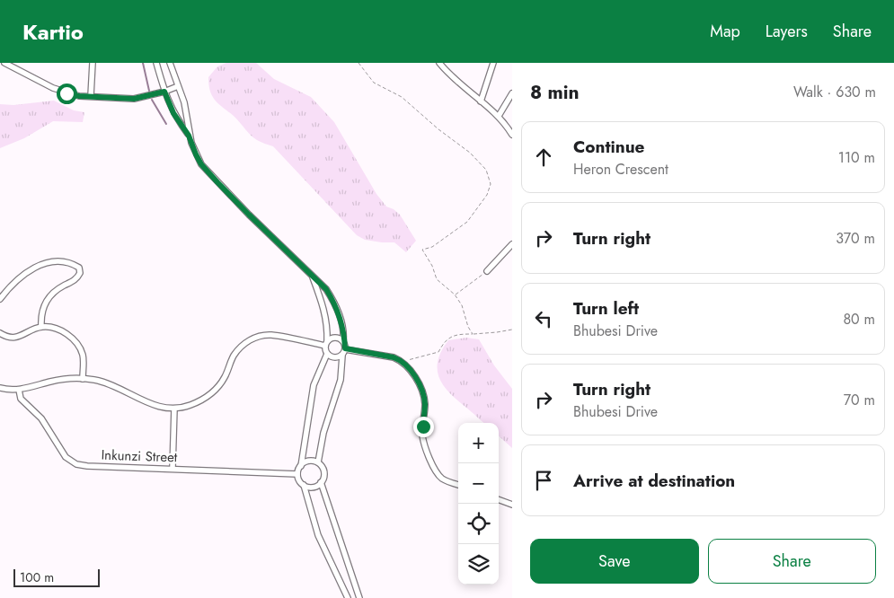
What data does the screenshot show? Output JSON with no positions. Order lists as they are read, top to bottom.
{
  "streets": {
    "street": ["Inkunzi Street"]
  },
  "scale_bar": "100 m",
  "page": {
    "header": "Kartio",
    "nav": ["Map", "Layers", "Share"],
    "heading": ["8 min", "Walk · 630 m"],
    "list": [
      ["Continue", "Heron Crescent", "110 m"],
      ["Turn right", "370 m"],
      ["Turn left", "Bhubesi Drive", "80 m"],
      ["Turn right", "Bhubesi Drive", "70 m"],
      "Arrive at destination"
    ],
    "map_buttons": ["+", "−"],
    "buttons": ["Save", "Share"],
    "scale": "100 m"
  }
}
